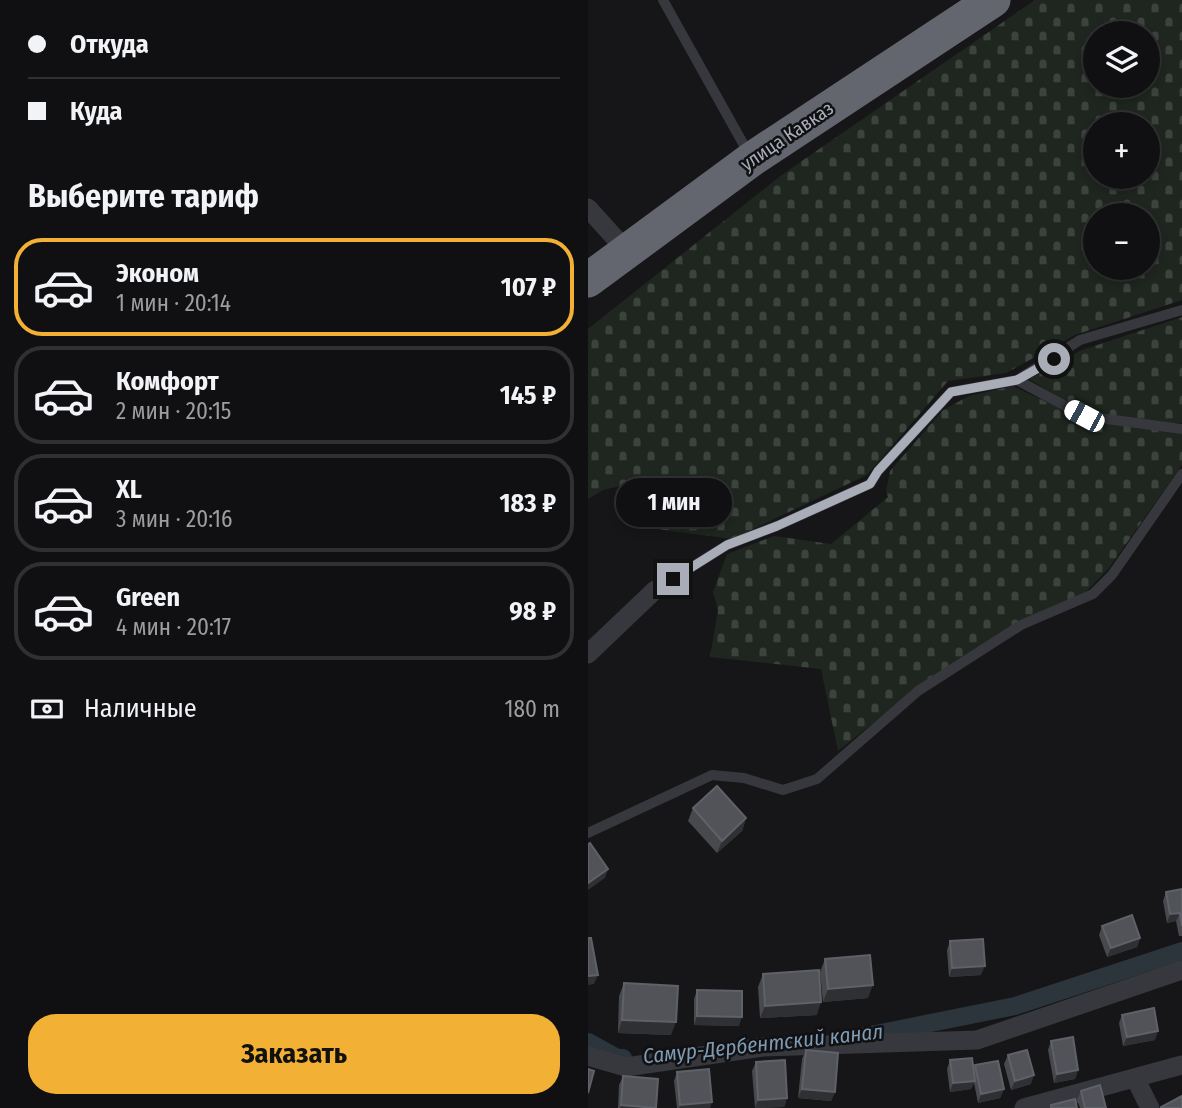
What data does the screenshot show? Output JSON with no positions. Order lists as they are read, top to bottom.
{
  "streets": {
    "highway": ["улица Кавказ"]
  },
  "water": ["Самур-Дербентский канал"],
  "page": {
    "banner": ["Откуда", "Куда"],
    "map_buttons": ["+", "−"],
    "heading": "Выберите тариф",
    "list": [
      {
        "name": "Эконом",
        "note": "1 мин · 20:14",
        "value": "107 ₽"
      },
      {
        "name": "Комфорт",
        "note": "2 мин · 20:15",
        "value": "145 ₽"
      },
      {
        "name": "XL",
        "note": "3 мин · 20:16",
        "value": "183 ₽"
      },
      {
        "name": "Green",
        "note": "4 мин · 20:17",
        "value": "98 ₽"
      }
    ],
    "bubble": "1 мин",
    "pay": ["Наличные", "180 m"],
    "buttons": "Заказать"
  }
}
